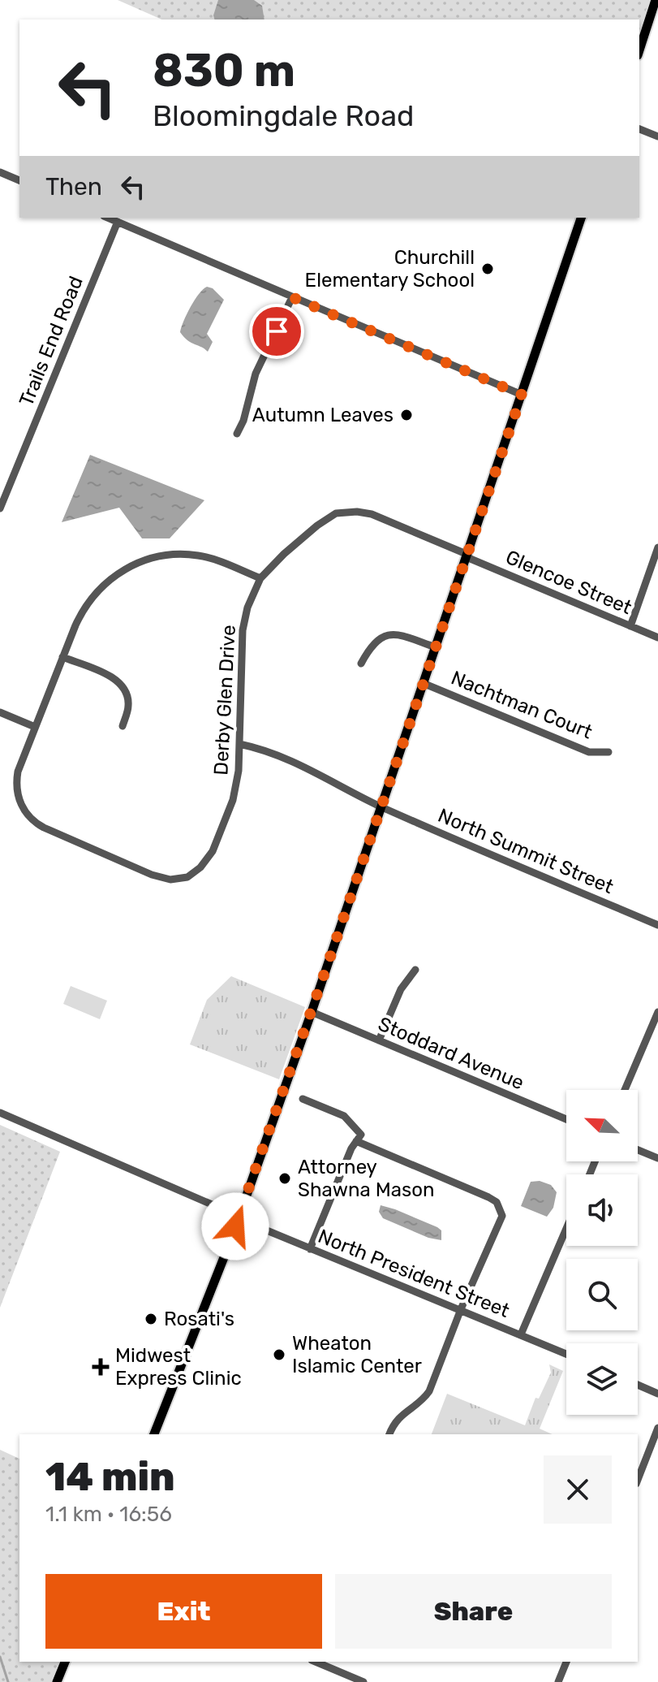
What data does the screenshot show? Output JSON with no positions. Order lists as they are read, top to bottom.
{
  "streets": {
    "street": [
      "Trails End Road",
      "Glencoe Street",
      "Derby Glen Drive",
      "Nachtman Court",
      "North Summit Street",
      "Stoddard Avenue",
      "North President Street"
    ]
  },
  "crossings": [
    ["Glencoe Street", "Derby Glen Drive"],
    ["Derby Glen Drive", "North Summit Street"]
  ],
  "places": {
    "other": [
      "Churchill Elementary School",
      "Autumn Leaves",
      "Attorney Shawna Mason",
      "Rosati's",
      "Wheaton Islamic Center"
    ],
    "health": ["Midwest Express Clinic"]
  },
  "north": "top left",
  "page": {
    "turn": ["830 m", "Bloomingdale Road"],
    "then": "Then",
    "heading": ["14 min", "1.1 km · 16:56"],
    "buttons": ["Exit", "Share"]
  }
}
